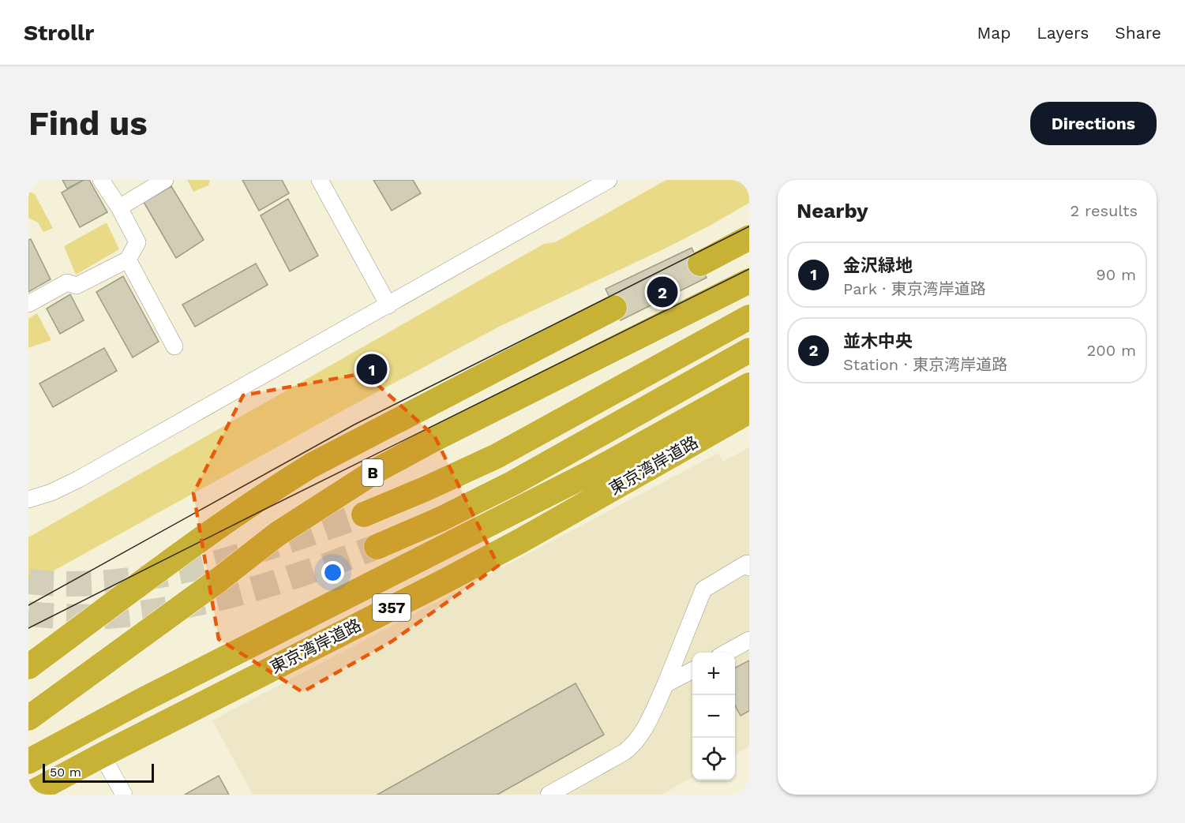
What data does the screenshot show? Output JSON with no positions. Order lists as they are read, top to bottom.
{
  "streets": {
    "highway": ["東京湾岸道路", "B", "357"]
  },
  "scale_bar": "50 m",
  "page": {
    "header": "Strollr",
    "nav": ["Map", "Layers", "Share"],
    "buttons": "Directions",
    "title": "Find us",
    "heading": ["Nearby", "2 results"],
    "list": [
      {
        "mark": "1",
        "name": "金沢緑地",
        "note": "Park · 東京湾岸道路",
        "value": "90 m"
      },
      {
        "mark": "2",
        "name": "並木中央",
        "note": "Station · 東京湾岸道路",
        "value": "200 m"
      }
    ],
    "pins": ["2", "1"],
    "map_buttons": ["+", "−"],
    "scale": "50 m"
  }
}
